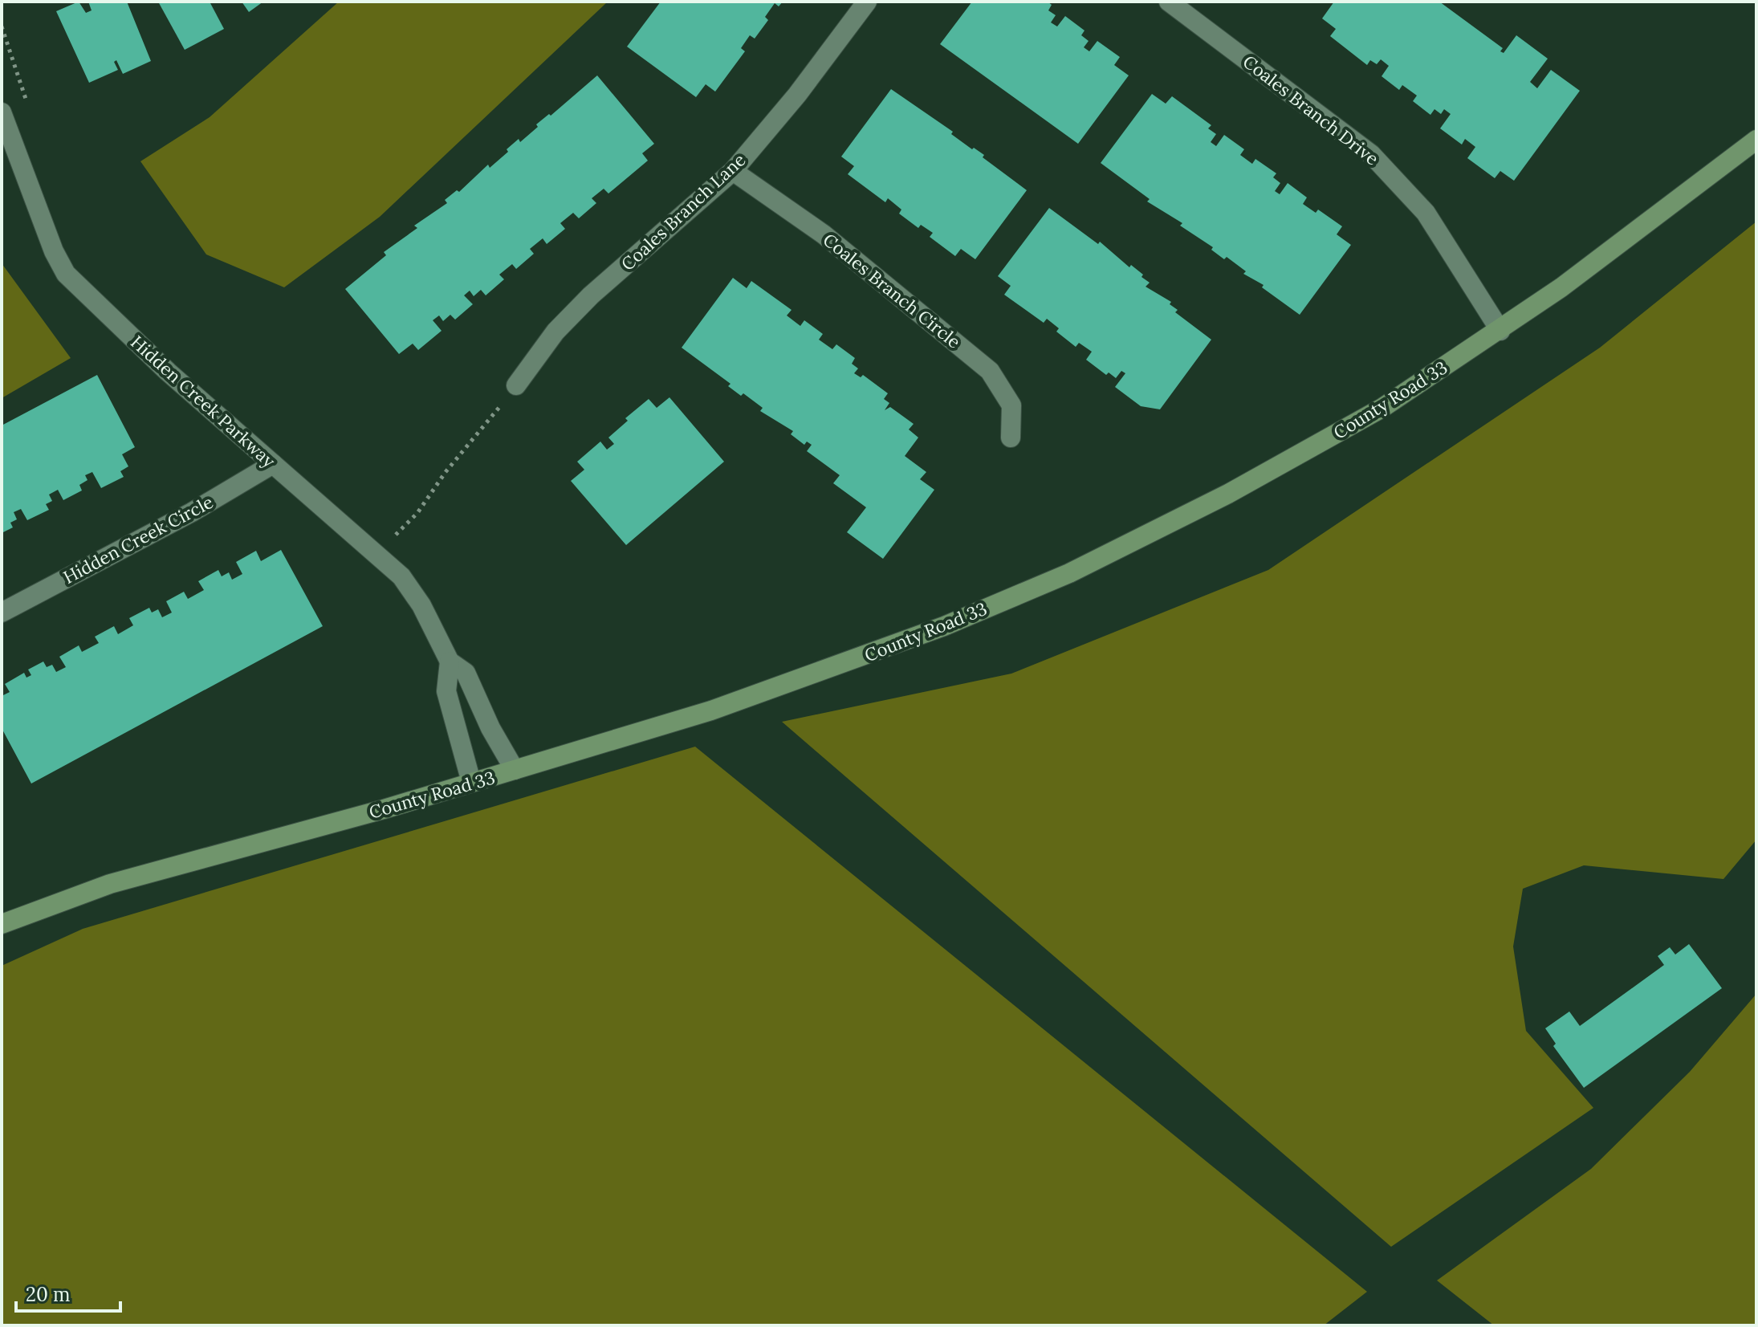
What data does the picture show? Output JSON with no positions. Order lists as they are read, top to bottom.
{
  "streets": {
    "street": [
      "Coales Branch Drive",
      "Coales Branch Lane",
      "Coales Branch Circle",
      "County Road 33",
      "Hidden Creek Parkway",
      "Hidden Creek Circle"
    ]
  },
  "crossings": [
    ["Coales Branch Drive", "County Road 33"],
    ["Coales Branch Lane", "Coales Branch Circle"],
    ["County Road 33", "Hidden Creek Parkway"],
    ["Hidden Creek Parkway", "Hidden Creek Circle"]
  ],
  "scale_bar": "20 m"
}
